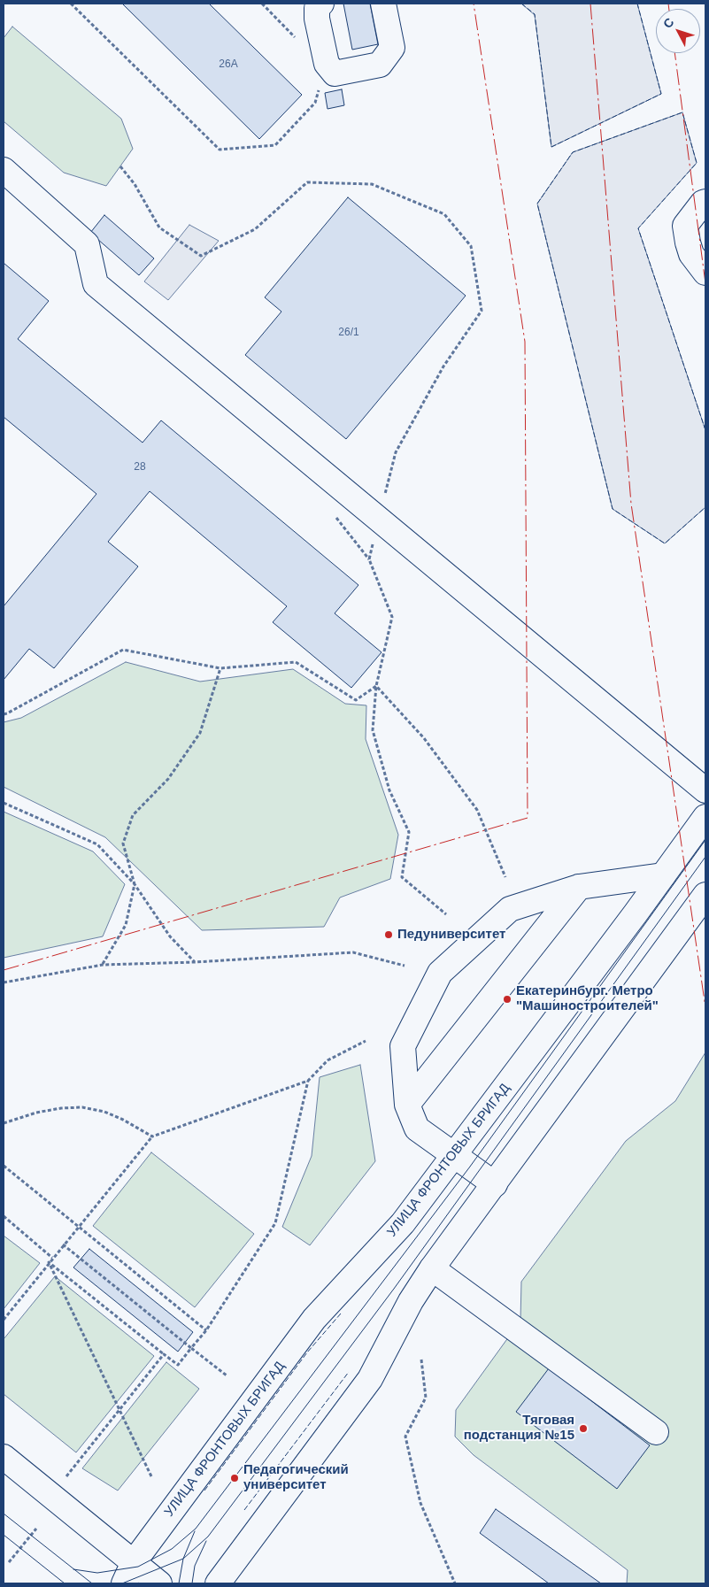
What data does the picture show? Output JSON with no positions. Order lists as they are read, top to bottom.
{
  "streets": {
    "main road": ["УЛИЦА ФРОНТОВЫХ БРИГАД"]
  },
  "places": [
    "Педуниверситет",
    "Екатеринбург. Метро \"Машиностроителей\"",
    "Тяговая подстанция №15",
    "Педагогический университет"
  ],
  "house_numbers": ["26А", "26/1", "28"],
  "north": "top left"
}
